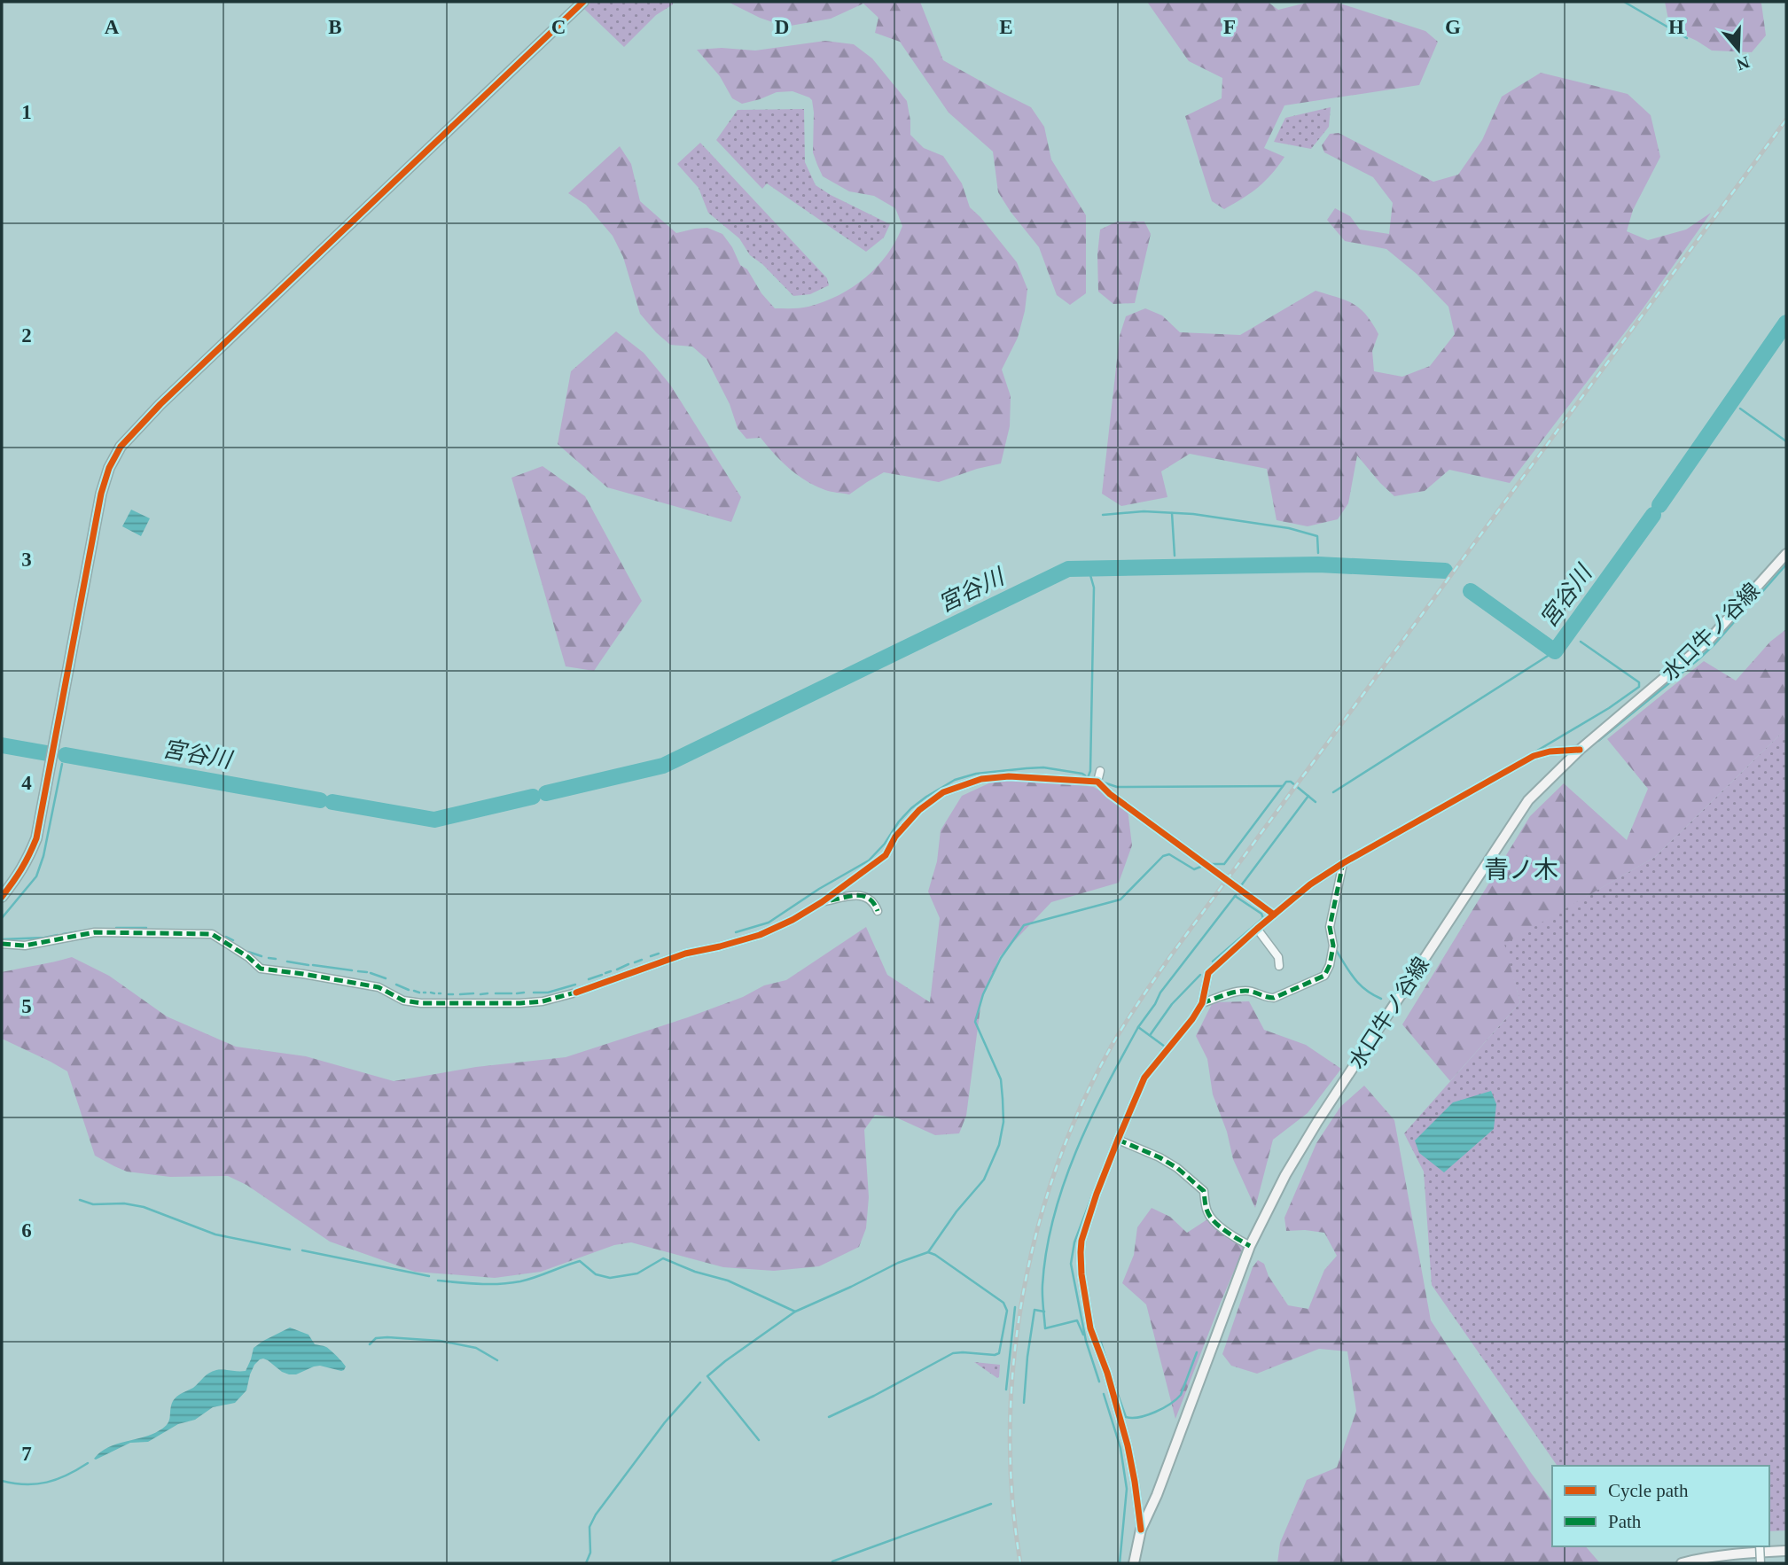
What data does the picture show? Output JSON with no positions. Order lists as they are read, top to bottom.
{
  "streets": {
    "main road": ["水口牛ノ谷線"]
  },
  "districts": ["青ノ木"],
  "water": ["宮谷川"],
  "legend": ["Cycle path", "Path"],
  "north": "bottom",
  "grid": {
    "columns": [
      "A",
      "B",
      "C",
      "D",
      "E",
      "F",
      "G",
      "H"
    ],
    "rows": [
      "1",
      "2",
      "3",
      "4",
      "5",
      "6",
      "7"
    ]
  }
}
